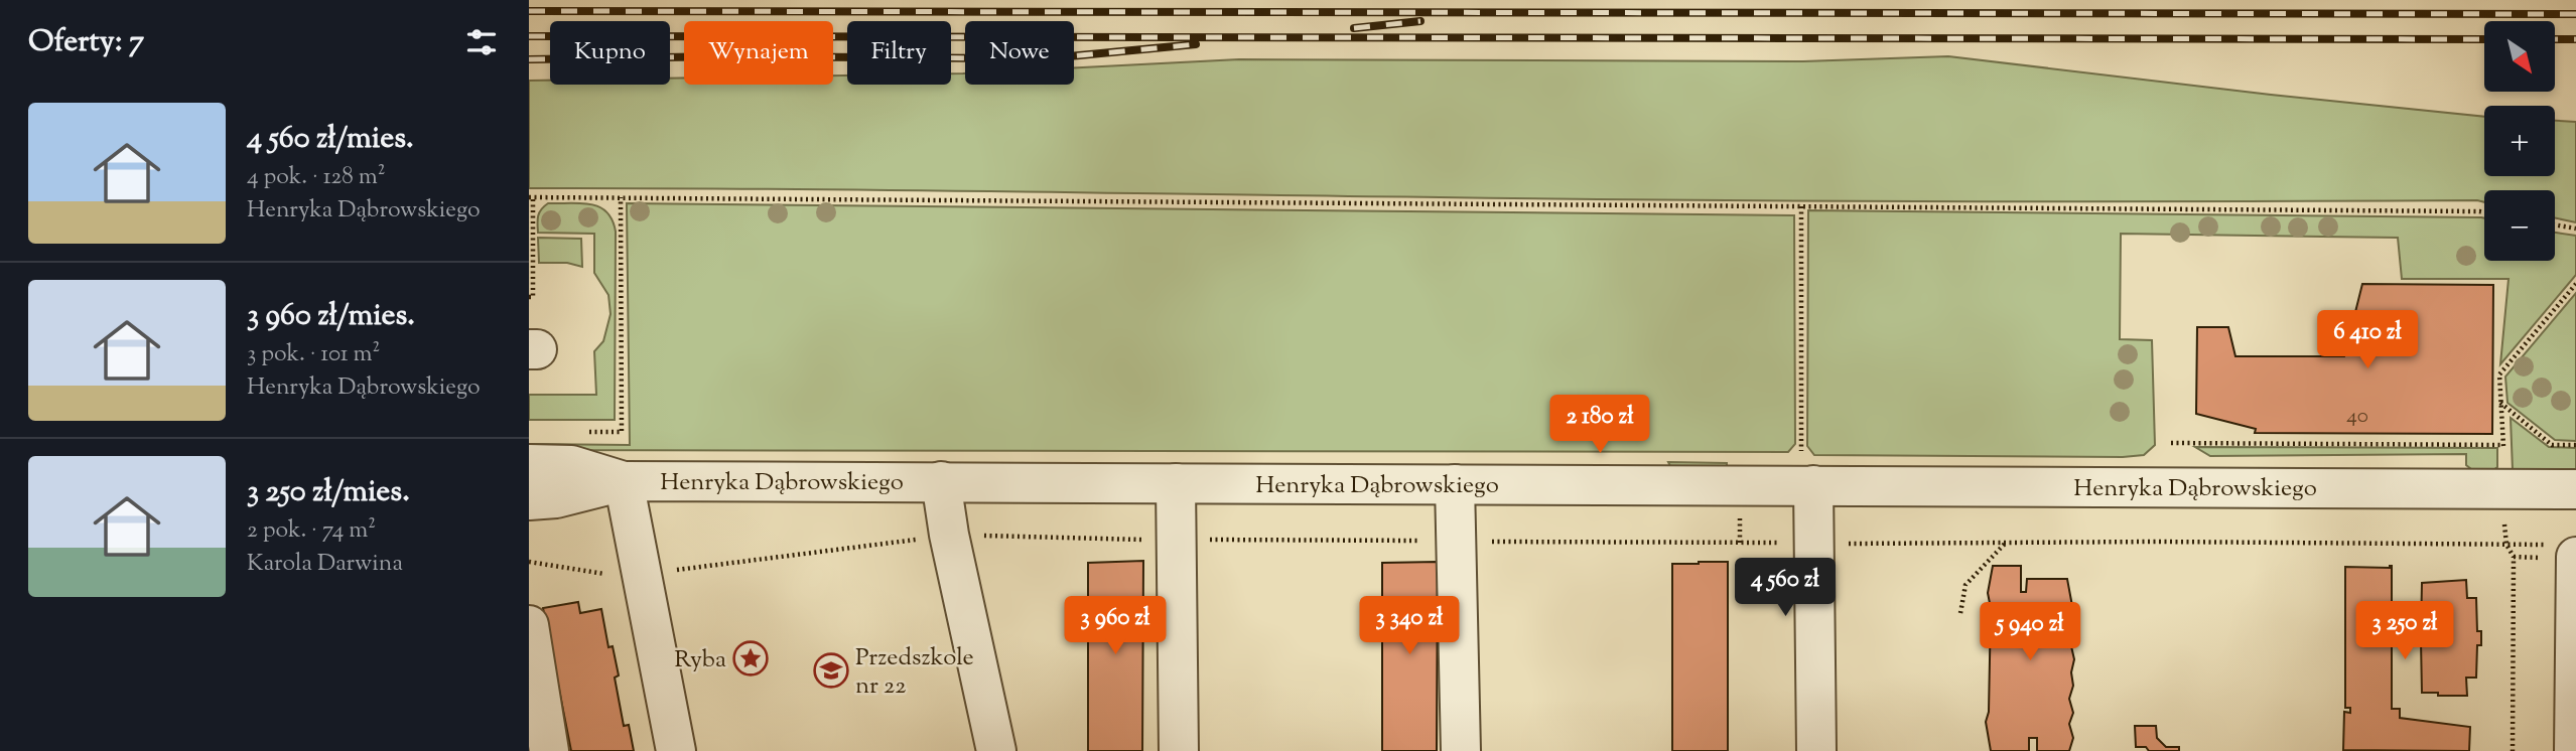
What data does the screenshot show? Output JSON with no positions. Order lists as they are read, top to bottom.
{
  "streets": {
    "street": ["Henryka Dąbrowskiego"]
  },
  "places": {
    "place": ["Ryba"],
    "school or university": ["Przedszkole nr 22"]
  },
  "house_numbers": ["40"],
  "north": "bottom right",
  "page": {
    "heading": "Oferty: 7",
    "map_buttons": ["+", "−"],
    "chip": [
      "Kupno",
      "Wynajem",
      "Filtry",
      "Nowe"
    ],
    "list": [
      {
        "name": "4 560 zł/mies.",
        "note": "4 pok. · 128 m² · Henryka Dąbrowskiego"
      },
      {
        "name": "3 960 zł/mies.",
        "note": "3 pok. · 101 m² · Henryka Dąbrowskiego"
      },
      {
        "name": "3 250 zł/mies.",
        "note": "2 pok. · 74 m² · Karola Darwina"
      }
    ],
    "price": [
      "6 410 zł",
      "2 180 zł",
      "4 560 zł",
      "3 960 zł",
      "3 340 zł",
      "3 250 zł",
      "5 940 zł"
    ]
  }
}
